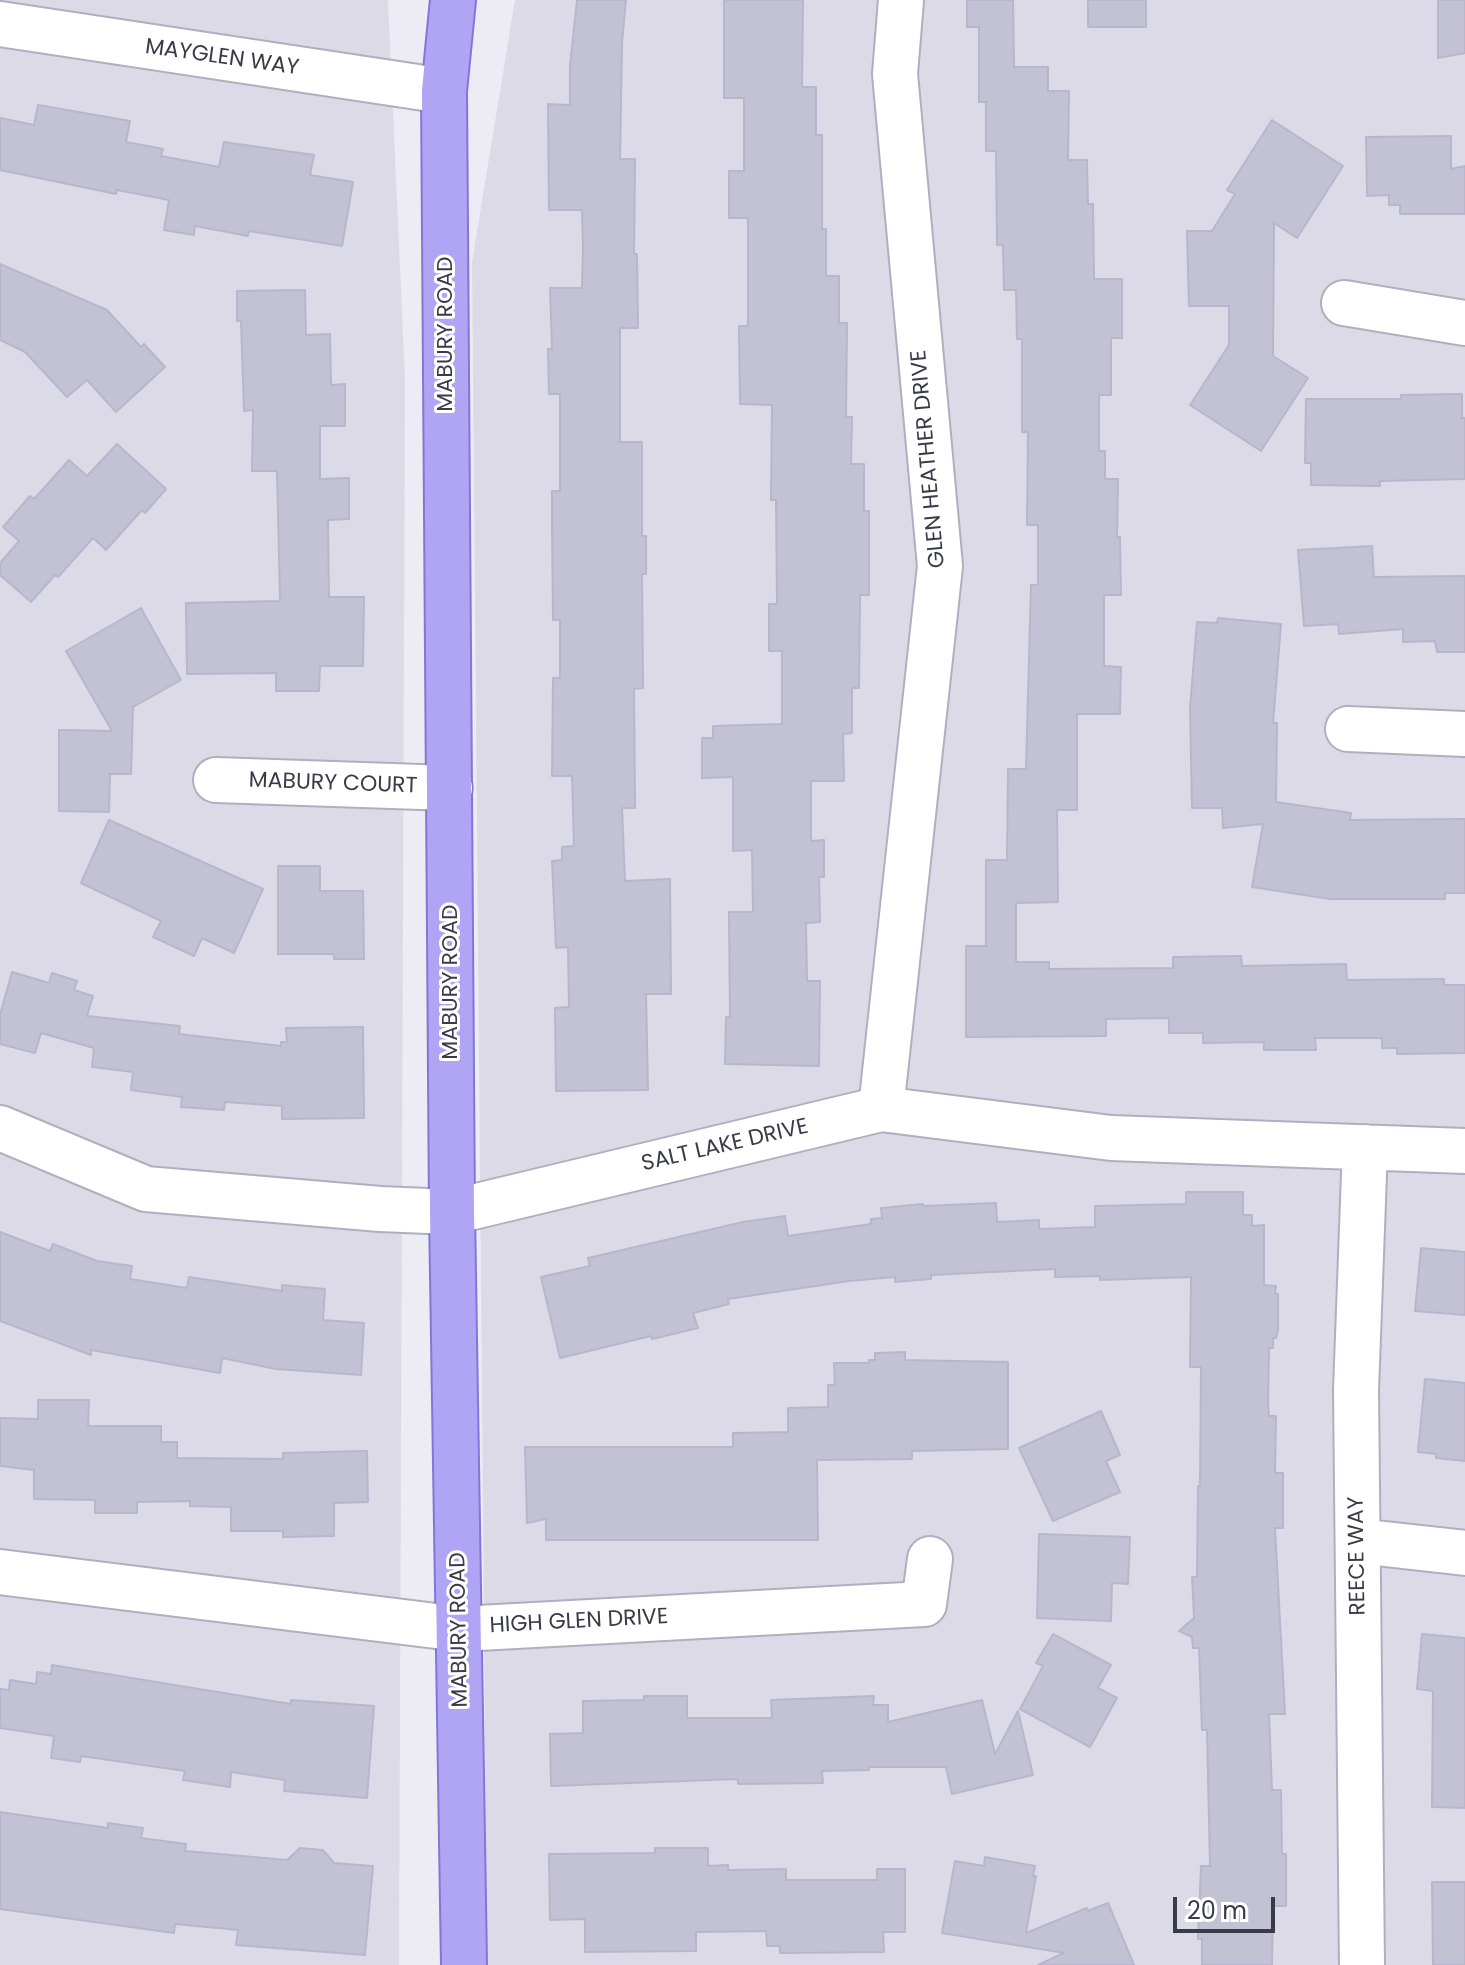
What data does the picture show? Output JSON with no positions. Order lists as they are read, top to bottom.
{
  "streets": {
    "main road": ["MABURY ROAD"],
    "street": [
      "MAYGLEN WAY",
      "GLEN HEATHER DRIVE",
      "MABURY COURT",
      "SALT LAKE DRIVE",
      "REECE WAY",
      "HIGH GLEN DRIVE"
    ]
  },
  "crossings": [
    ["MAYGLEN WAY", "MABURY ROAD"],
    ["MABURY ROAD", "MABURY COURT"],
    ["MABURY ROAD", "SALT LAKE DRIVE"],
    ["MABURY ROAD", "HIGH GLEN DRIVE"],
    ["GLEN HEATHER DRIVE", "SALT LAKE DRIVE"],
    ["SALT LAKE DRIVE", "REECE WAY"]
  ],
  "scale_bar": "20 m"
}
